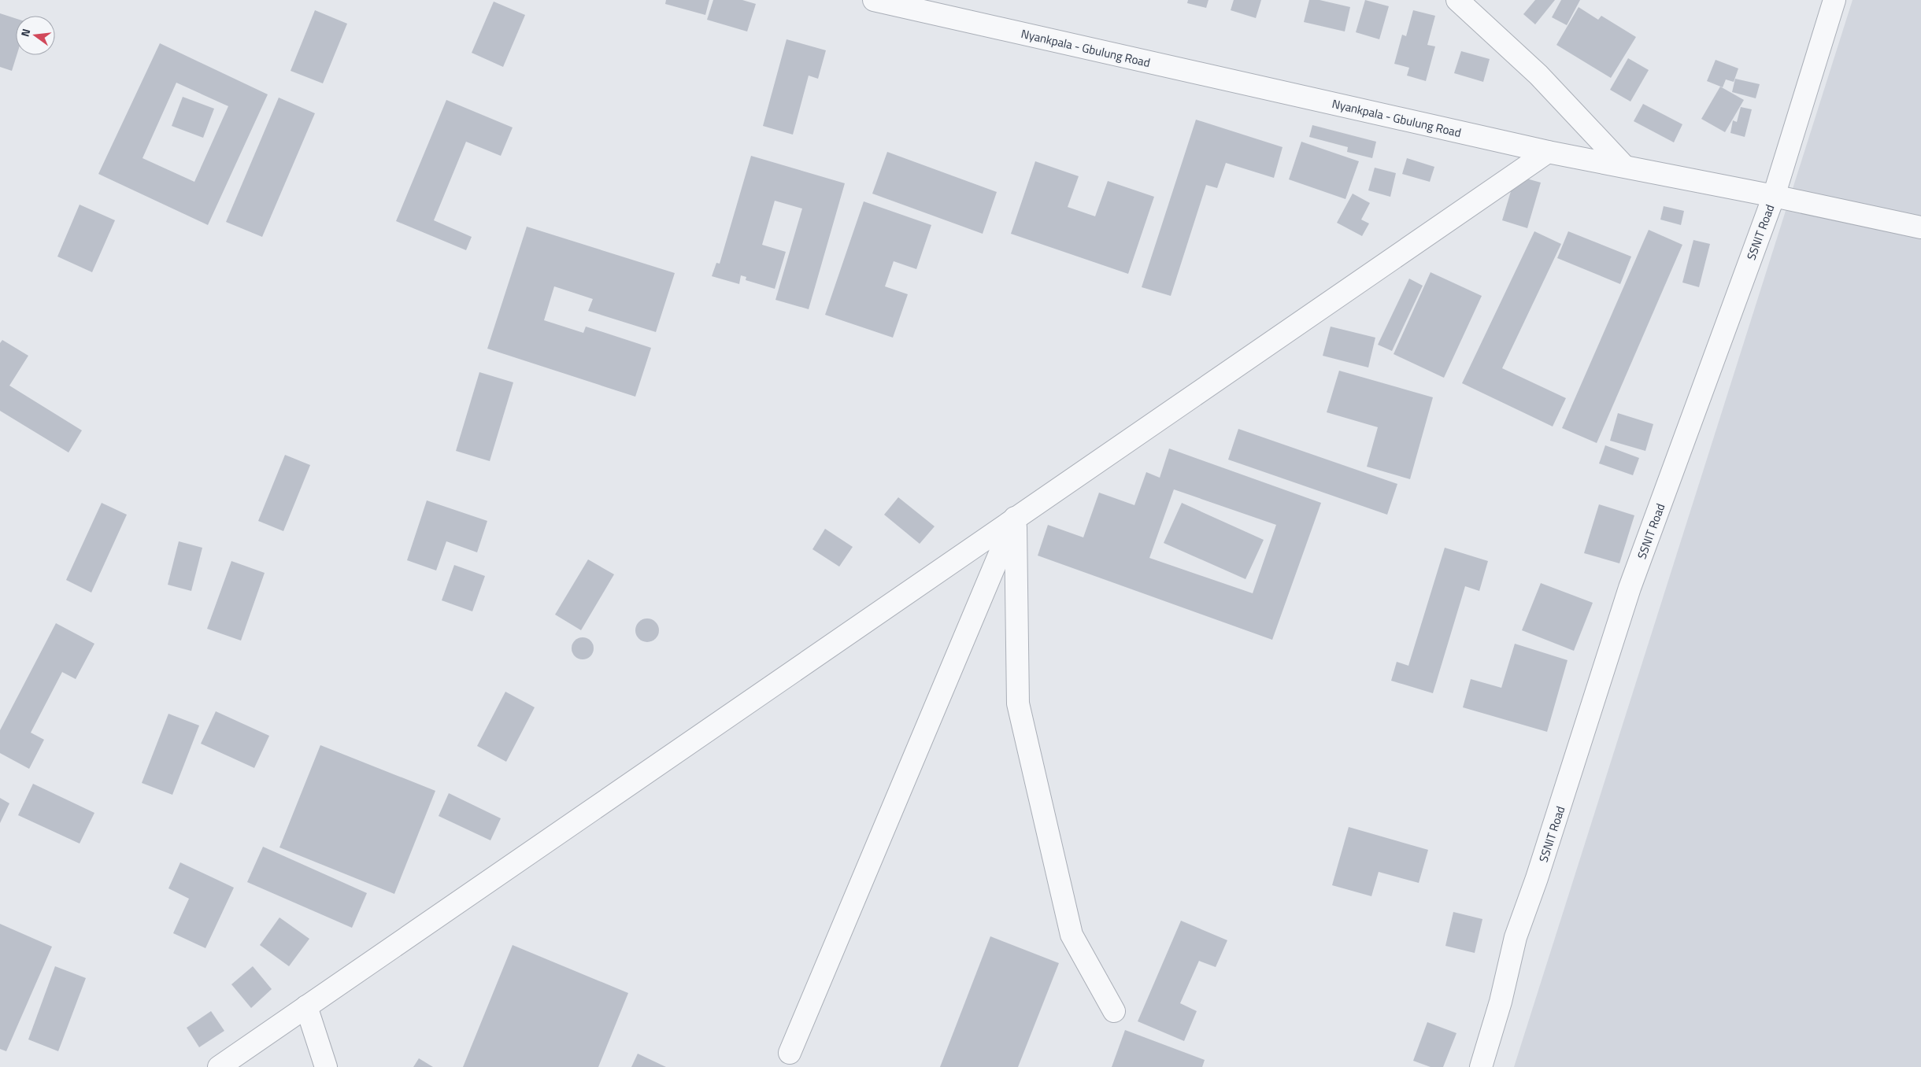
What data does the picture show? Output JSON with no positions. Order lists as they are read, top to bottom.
{
  "streets": {
    "street": ["Nyankpala - Gbulung Road", "SSNIT Road"]
  },
  "crossings": [
    ["Nyankpala - Gbulung Road", "SSNIT Road"]
  ],
  "north": "left"
}
